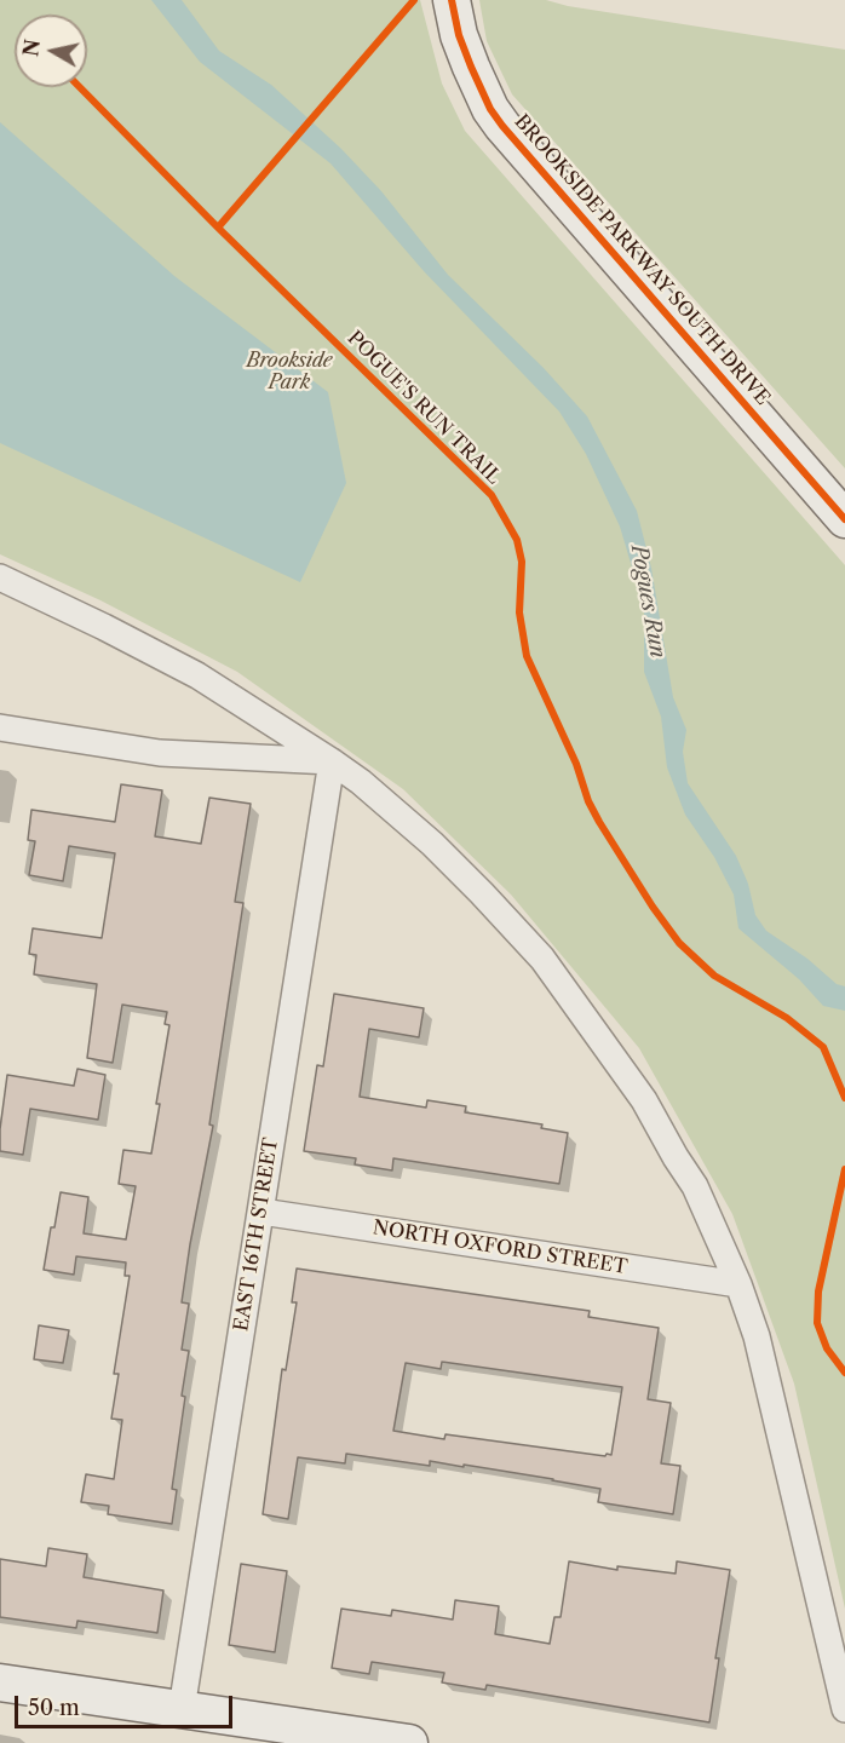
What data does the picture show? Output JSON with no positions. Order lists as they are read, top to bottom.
{
  "streets": {
    "main road": ["BROOKSIDE PARKWAY SOUTH DRIVE"],
    "street": ["EAST 16TH STREET", "NORTH OXFORD STREET"],
    "cycle path": ["POGUE'S RUN TRAIL"]
  },
  "crossings": [
    ["EAST 16TH STREET", "NORTH OXFORD STREET"]
  ],
  "water": ["Pogues Run"],
  "parks": ["Brookside Park"],
  "scale_bar": "50 m",
  "north": "left"
}
